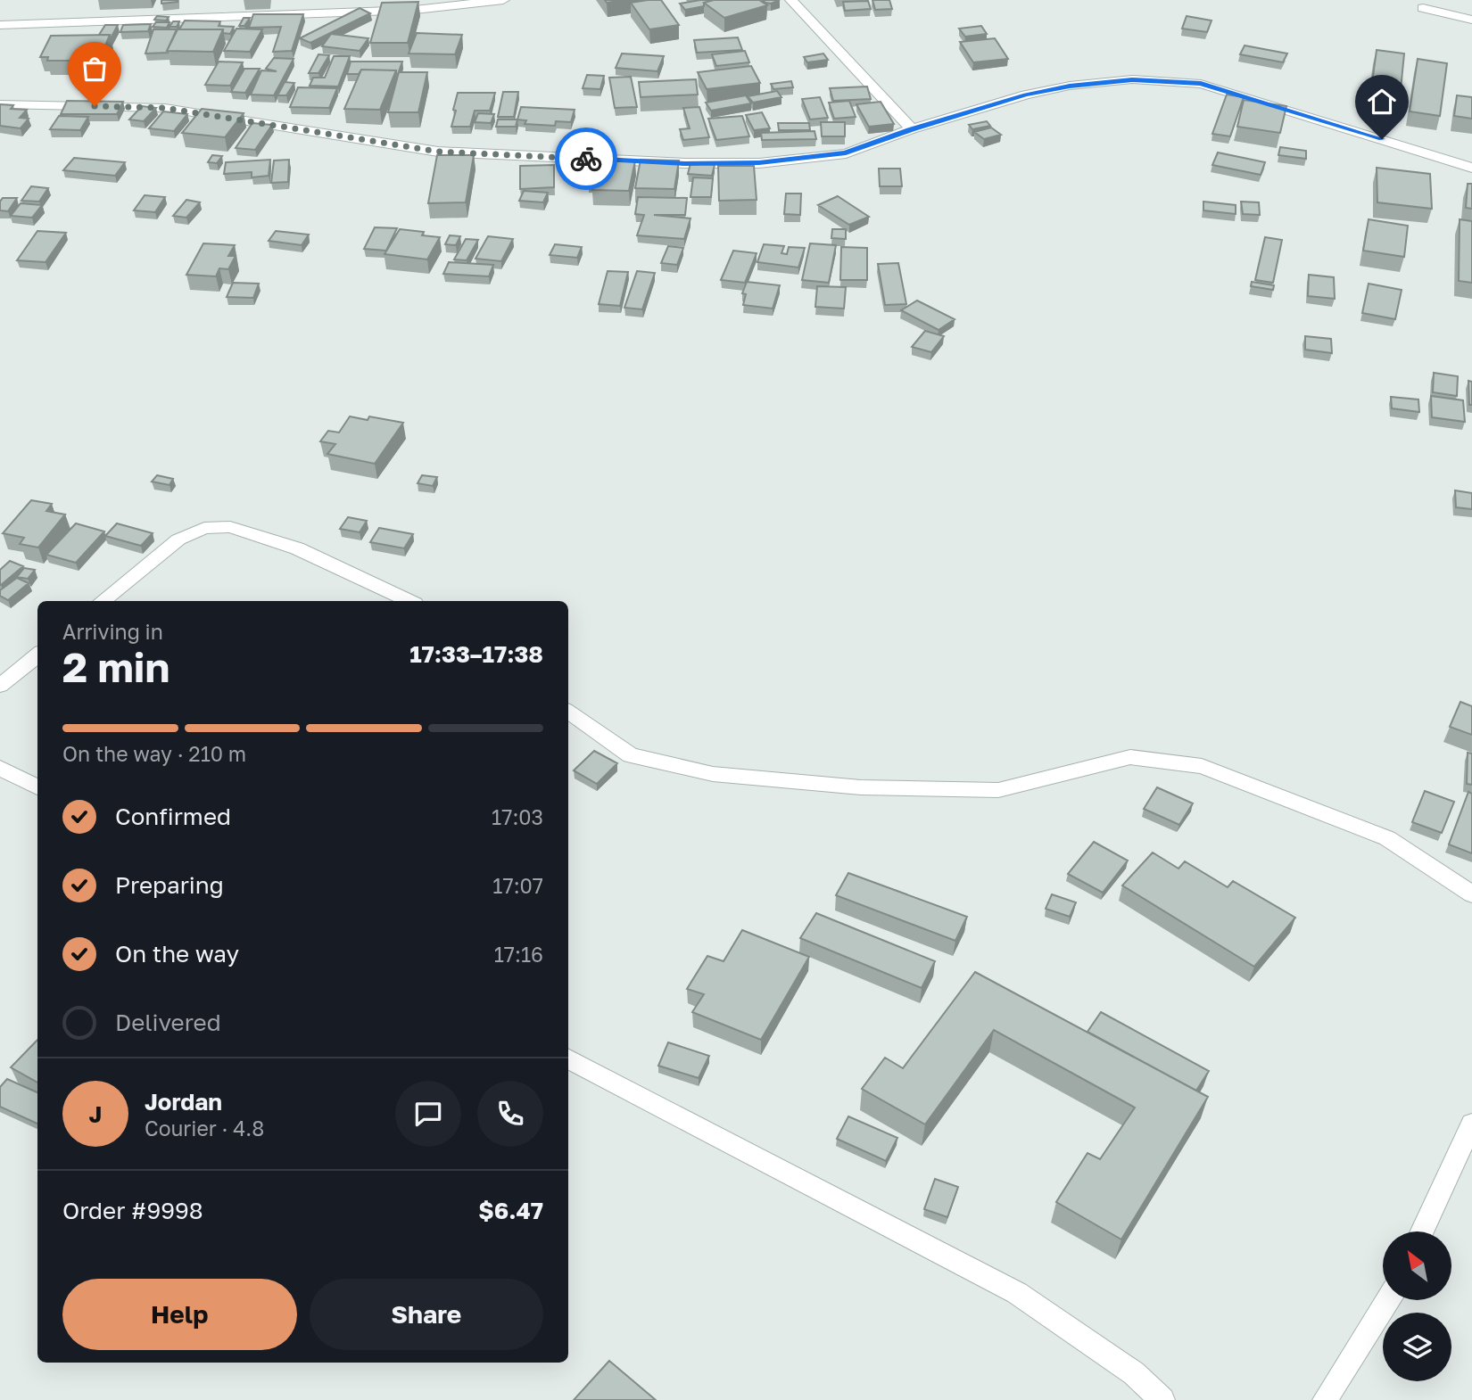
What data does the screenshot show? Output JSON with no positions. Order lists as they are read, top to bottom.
{
  "north": "top left",
  "page": {
    "heading": ["2 min", "Arriving in", "17:33–17:38"],
    "panel": [
      "Jordan",
      "Courier · 4.8",
      "Order #9998",
      "$6.47"
    ],
    "bar": "On the way · 210 m",
    "list": [
      ["Confirmed", "17:03"],
      ["Preparing", "17:07"],
      ["On the way", "17:16"],
      "Delivered"
    ],
    "round": "J",
    "buttons": ["Help", "Share"]
  }
}
